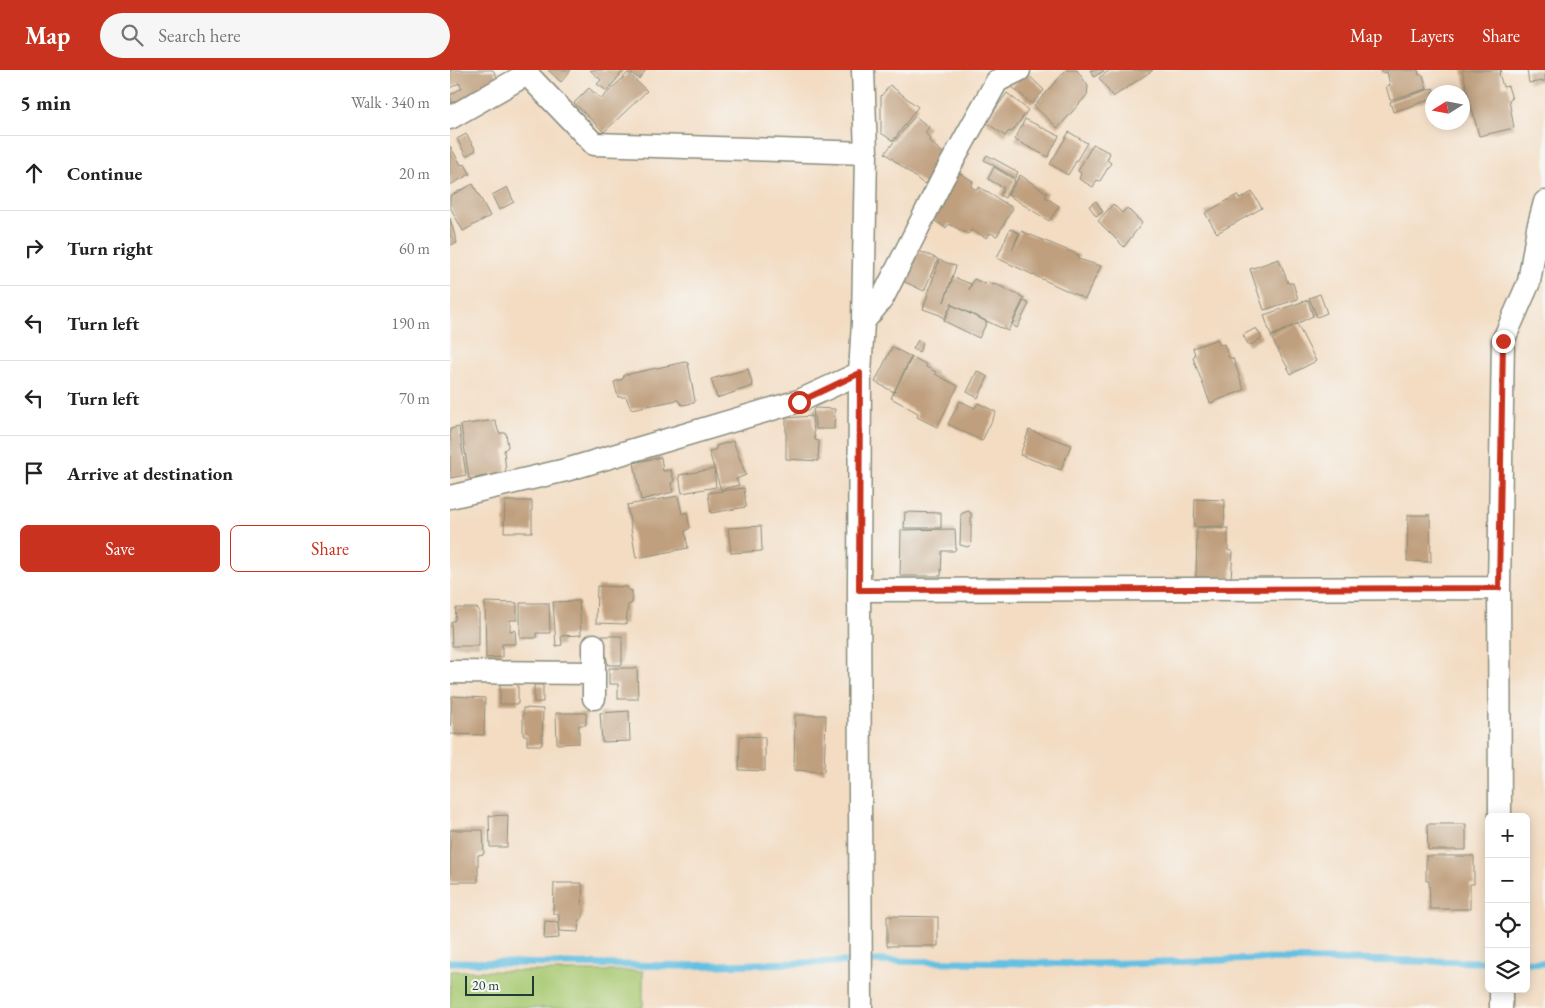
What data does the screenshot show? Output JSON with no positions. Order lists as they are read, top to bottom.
{
  "scale_bar": "20 m",
  "north": "left",
  "page": {
    "header": "Map",
    "search": "Search here",
    "nav": ["Map", "Layers", "Share"],
    "heading": ["5 min", "Walk · 340 m"],
    "list": [
      ["Continue", "20 m"],
      ["Turn right", "60 m"],
      ["Turn left", "190 m"],
      ["Turn left", "70 m"],
      "Arrive at destination"
    ],
    "buttons": ["Save", "Share"],
    "map_buttons": ["+", "−"],
    "scale": "20 m"
  }
}
